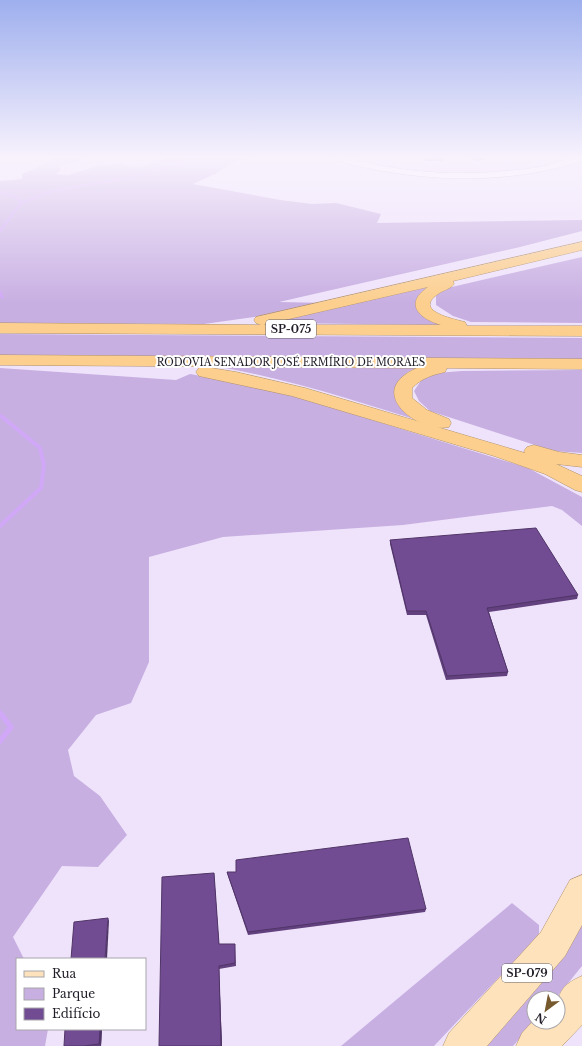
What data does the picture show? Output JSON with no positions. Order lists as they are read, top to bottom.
{
  "streets": {
    "highway": ["SP-075", "RODOVIA SENADOR JOSÉ ERMÍRIO DE MORAES"],
    "main road": ["SP-079"]
  },
  "legend": ["Rua", "Parque", "Edifício"],
  "north": "bottom left"
}
